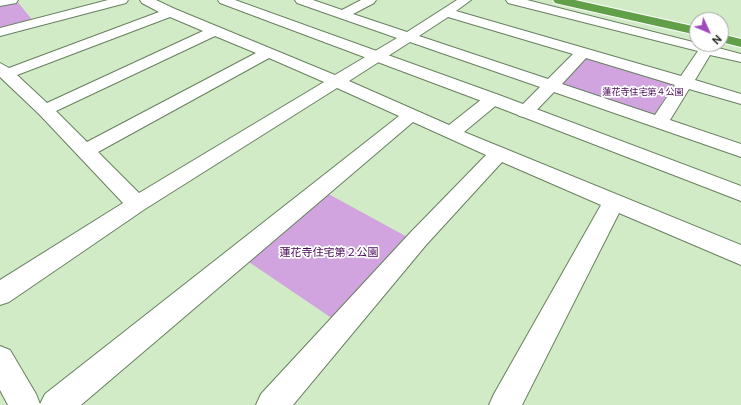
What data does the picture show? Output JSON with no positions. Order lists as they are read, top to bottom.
{
  "parks": ["蓮花寺住宅第４公園", "蓮花寺住宅第２公園"],
  "north": "bottom right"
}
